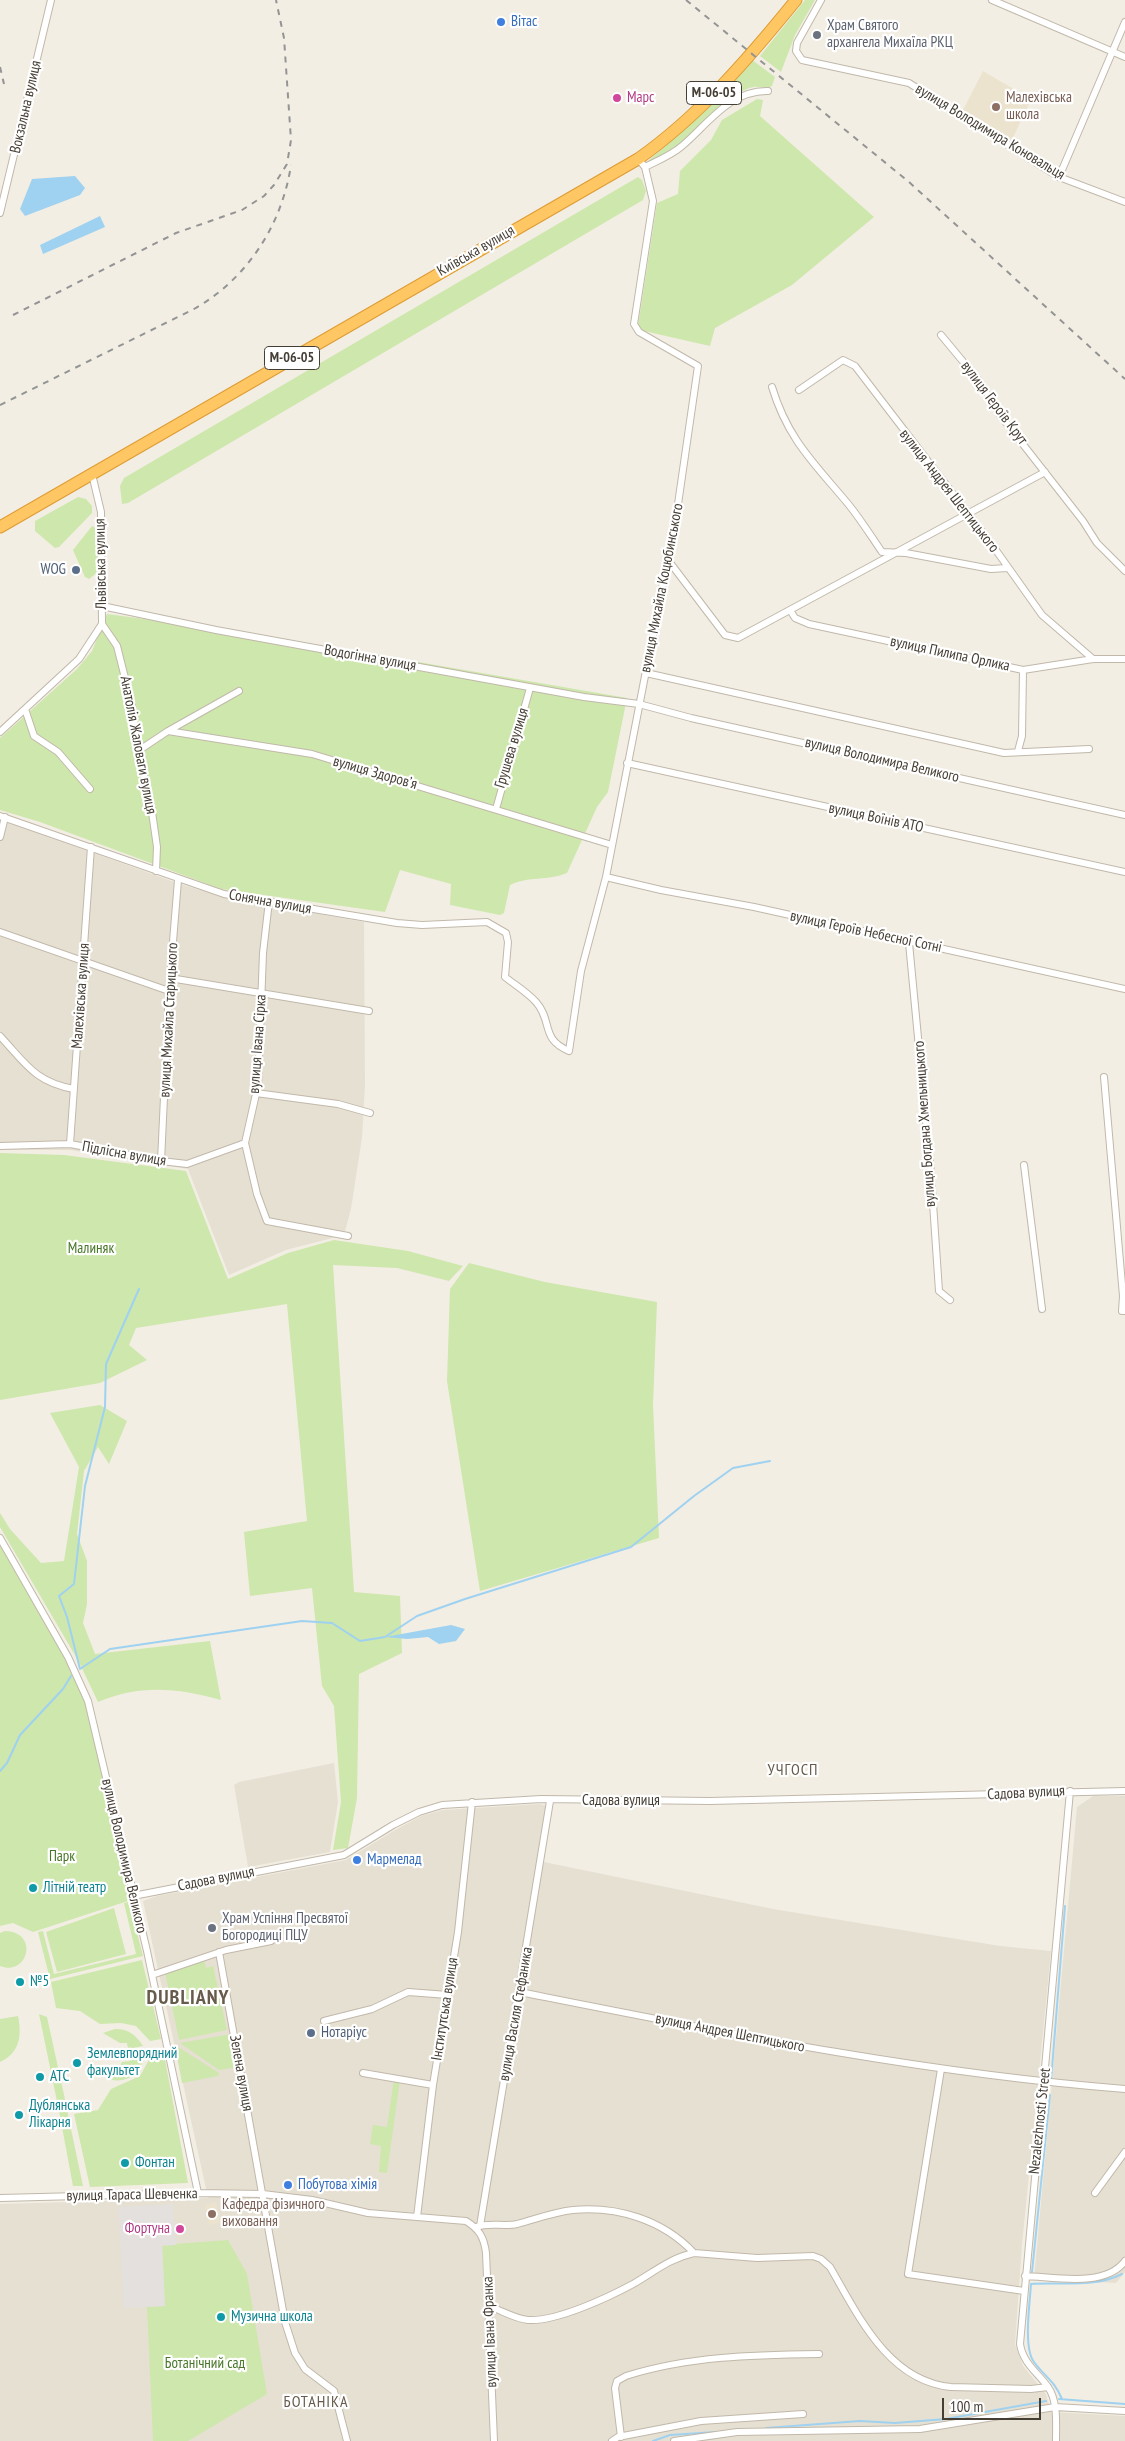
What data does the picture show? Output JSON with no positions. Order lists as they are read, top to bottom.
{
  "streets": {
    "highway": ["М-06-05", "Київська вулиця"],
    "street": [
      "Вокзальна вулиця",
      "вулиця Володимира Коновальця",
      "вулиця Героїв Крут",
      "вулиця Андрея Шептицького",
      "Львівська вулиця",
      "вулиця Михайла Коцюбинського",
      "вулиця Пилипа Орлика",
      "Водогінна вулиця",
      "Анатолія Жаловаги вулиця",
      "Грушева вулиця",
      "вулиця Володимира Великого",
      "вулиця Здоровʼя",
      "вулиця Воїнів АТО",
      "Сонячна вулиця",
      "вулиця Героїв Небесної Сотні",
      "Малехівська вулиця",
      "вулиця Михайла Старицького",
      "вулиця Івана Сірка",
      "вулиця Богдана Хмельницького",
      "Підлісна вулиця",
      "Садова вулиця",
      "Інститутська вулиця",
      "вулиця Василя Стефаника",
      "Зелена вулиця",
      "Nezalezhnosti Street",
      "вулиця Тараса Шевченка",
      "вулиця Івана Франка"
    ]
  },
  "crossings": [
    ["М-06-05", "Київська вулиця"],
    ["М-06-05", "Львівська вулиця"],
    ["Київська вулиця", "Львівська вулиця"],
    ["Київська вулиця", "вулиця Михайла Коцюбинського"],
    ["вулиця Андрея Шептицького", "вулиця Василя Стефаника"],
    ["вулиця Андрея Шептицького", "Nezalezhnosti Street"],
    ["Львівська вулиця", "Водогінна вулиця"],
    ["Львівська вулиця", "Анатолія Жаловаги вулиця"],
    ["вулиця Михайла Коцюбинського", "Водогінна вулиця"],
    ["вулиця Михайла Коцюбинського", "вулиця Володимира Великого"],
    ["вулиця Михайла Коцюбинського", "вулиця Здоровʼя"],
    ["вулиця Михайла Коцюбинського", "вулиця Воїнів АТО"],
    ["вулиця Михайла Коцюбинського", "Сонячна вулиця"],
    ["вулиця Михайла Коцюбинського", "вулиця Героїв Небесної Сотні"],
    ["вулиця Пилипа Орлика", "вулиця Володимира Великого"],
    ["Водогінна вулиця", "Грушева вулиця"],
    ["Водогінна вулиця", "вулиця Володимира Великого"],
    ["Анатолія Жаловаги вулиця", "Сонячна вулиця"],
    ["Грушева вулиця", "вулиця Здоровʼя"],
    ["вулиця Володимира Великого", "Садова вулиця"],
    ["вулиця Володимира Великого", "вулиця Тараса Шевченка"],
    ["Сонячна вулиця", "Малехівська вулиця"],
    ["Сонячна вулиця", "вулиця Михайла Старицького"],
    ["Сонячна вулиця", "вулиця Івана Сірка"],
    ["вулиця Героїв Небесної Сотні", "вулиця Богдана Хмельницького"],
    ["Малехівська вулиця", "Підлісна вулиця"],
    ["вулиця Михайла Старицького", "Підлісна вулиця"],
    ["вулиця Івана Сірка", "Підлісна вулиця"],
    ["Садова вулиця", "Інститутська вулиця"],
    ["Садова вулиця", "вулиця Василя Стефаника"],
    ["Садова вулиця", "Nezalezhnosti Street"],
    ["вулиця Василя Стефаника", "вулиця Івана Франка"],
    ["Зелена вулиця", "вулиця Тараса Шевченка"]
  ],
  "districts": ["УЧГОСП", "DUBLIANY", "БОТАНІКА"],
  "parks": ["Малиняк", "Парк", "Ботанічний сад"],
  "places": [
    "Вітас",
    "Храм Святого архангела Михаїла РКЦ",
    "Марс",
    "Малехівська школа",
    "WOG",
    "Мармелад",
    "Літній театр",
    "Храм Успіння Пресвятої Богородиці ПЦУ",
    "№5",
    "Нотаріус",
    "Землевпорядний факультет",
    "АТС",
    "Дублянська Лікарня",
    "Фонтан",
    "Побутова хімія",
    "Кафедра фізичного виховання",
    "Фортуна",
    "Музична школа"
  ],
  "scale_bar": "100 m"
}
